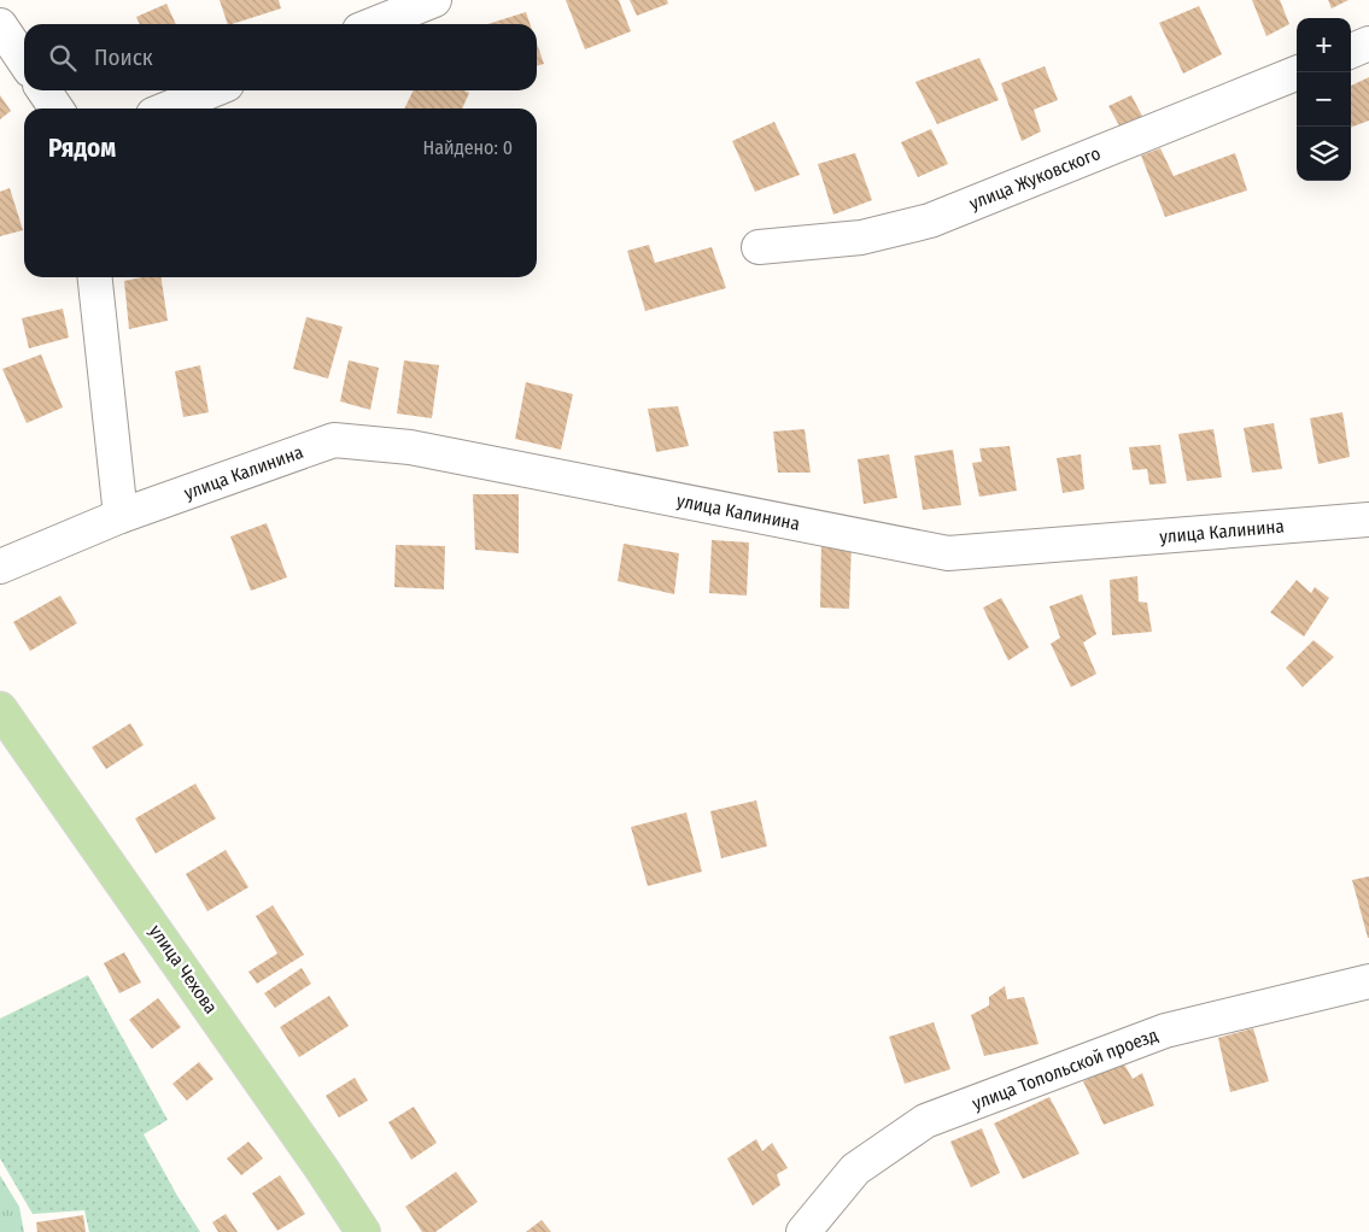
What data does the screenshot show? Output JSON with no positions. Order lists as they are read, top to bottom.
{
  "streets": {
    "main road": ["улица Чехова"],
    "street": ["улица Жуковского", "улица Калинина", "улица Топольской проезд"]
  },
  "page": {
    "map_buttons": ["+", "−"],
    "search": "Поиск",
    "heading": ["Рядом", "Найдено: 0"]
  }
}
